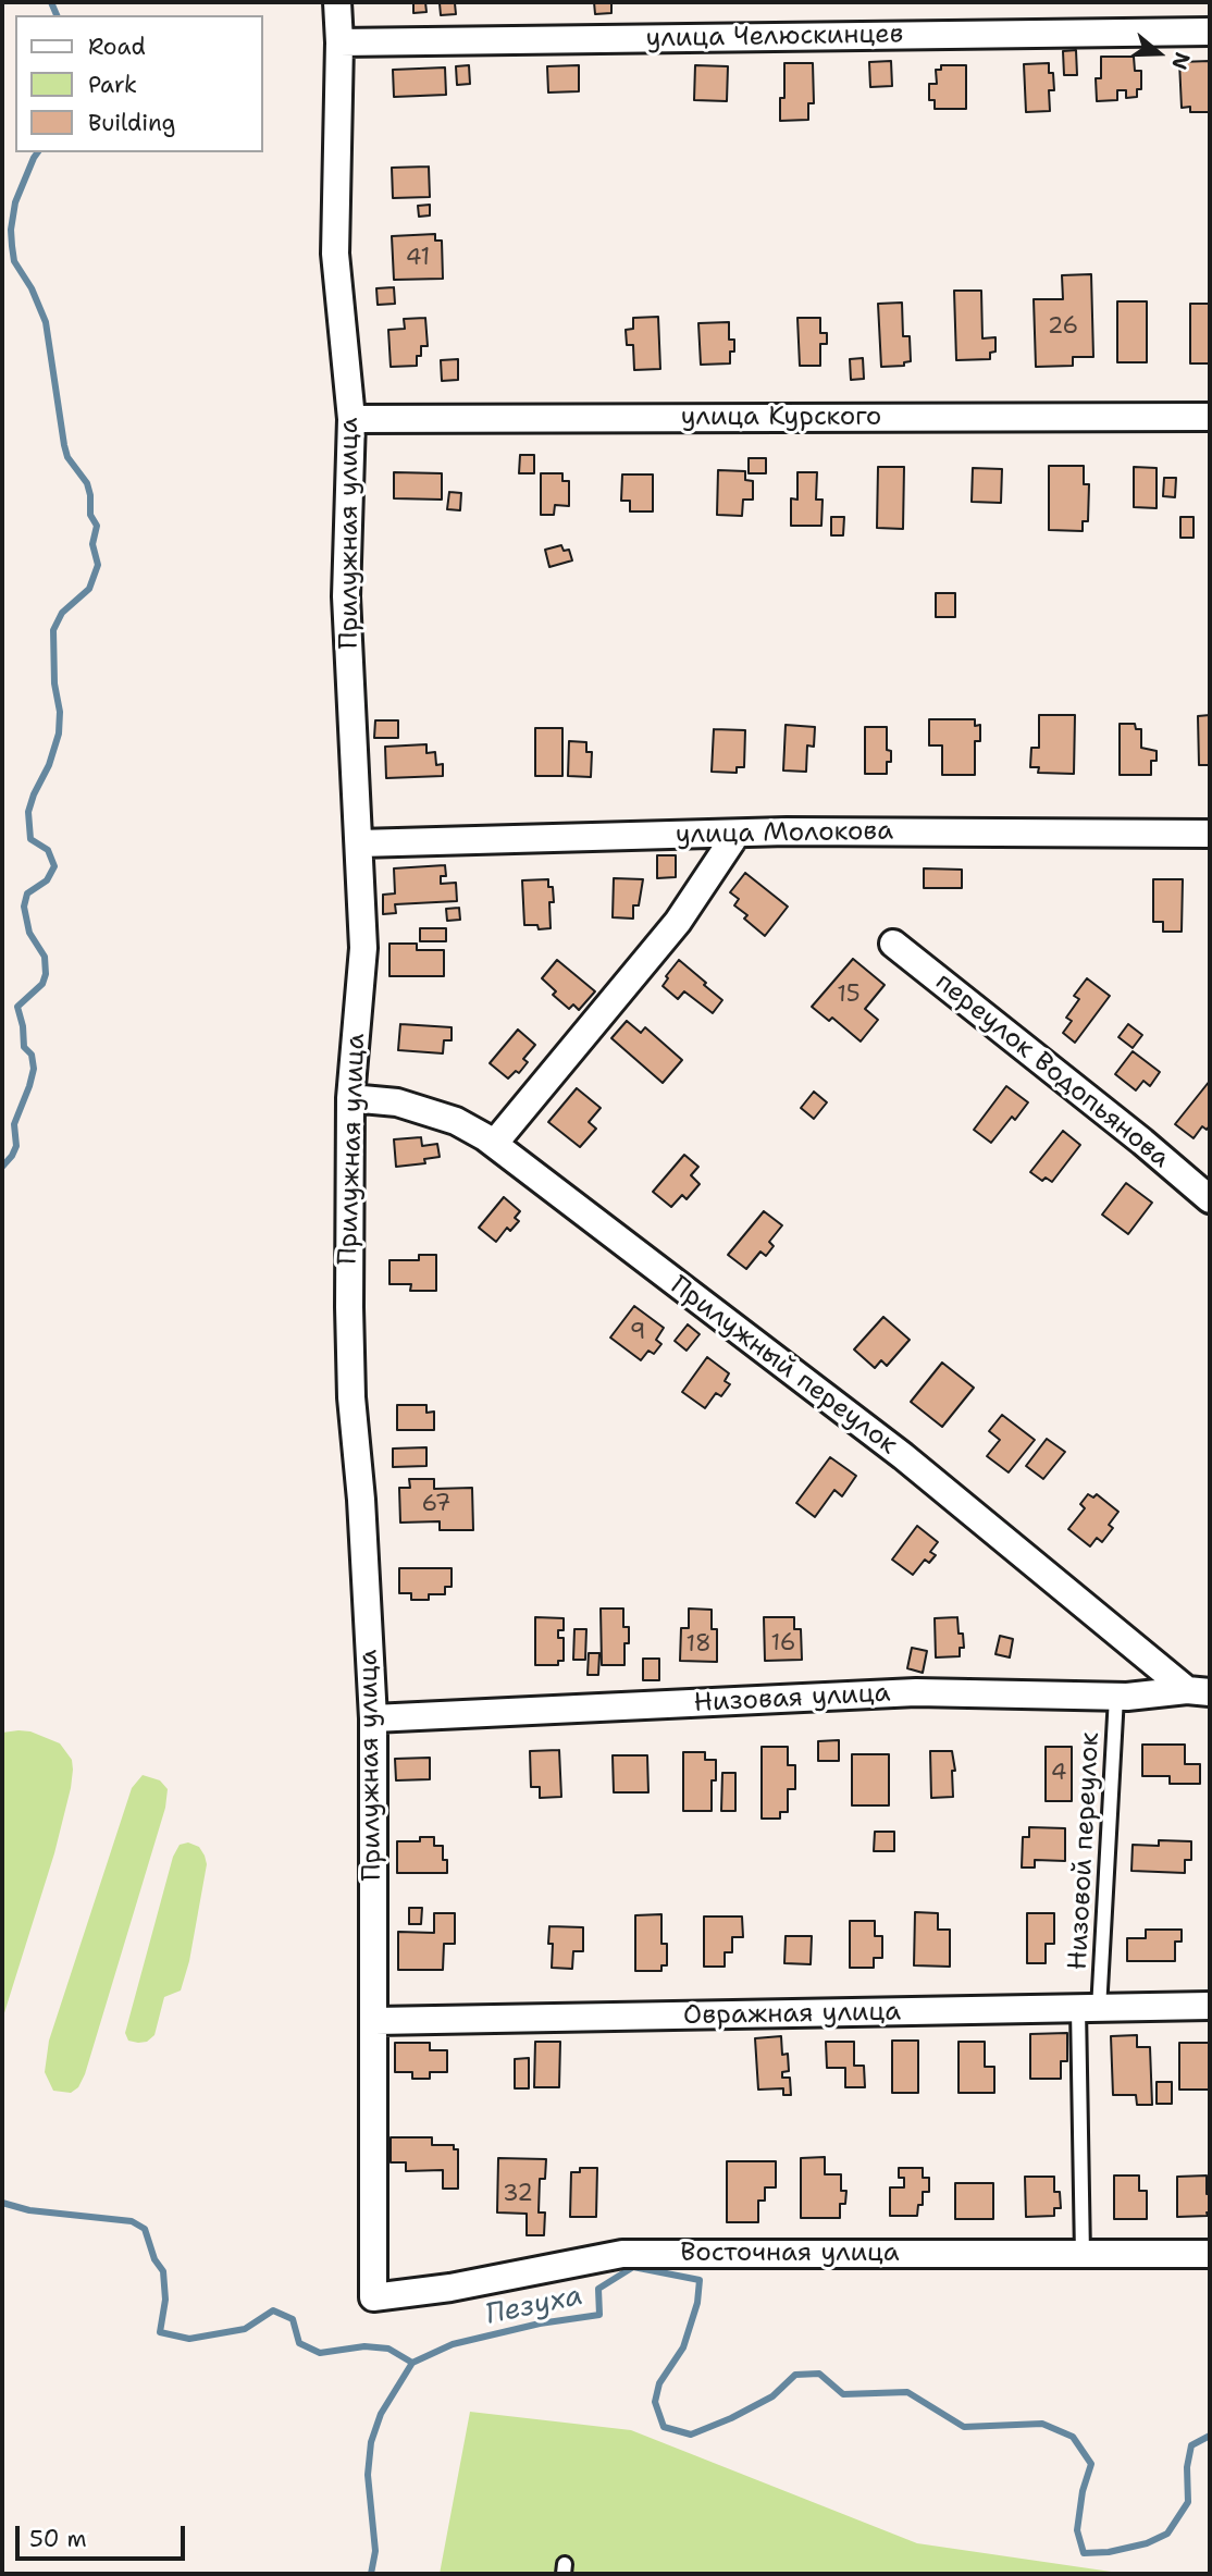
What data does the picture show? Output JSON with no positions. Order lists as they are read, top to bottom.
{
  "streets": {
    "street": [
      "улица Челюскинцев",
      "улица Курского",
      "Прилужная улица",
      "улица Молокова",
      "переулок Водопьянова",
      "Прилужный переулок",
      "Низовая улица",
      "Овражная улица",
      "Восточная улица"
    ],
    "lane": ["Низовой переулок"]
  },
  "crossings": [
    ["улица Челюскинцев", "Прилужная улица"],
    ["улица Курского", "Прилужная улица"],
    ["Прилужная улица", "улица Молокова"],
    ["Прилужная улица", "Прилужный переулок"],
    ["Прилужная улица", "Низовая улица"],
    ["Прилужная улица", "Овражная улица"],
    ["Прилужная улица", "Восточная улица"],
    ["Прилужный переулок", "Низовая улица"],
    ["Низовая улица", "Низовой переулок"],
    ["Низовой переулок", "Овражная улица"],
    ["Низовой переулок", "Восточная улица"]
  ],
  "water": ["Пезуха"],
  "house_numbers": [
    "41",
    "26",
    "15",
    "9",
    "67",
    "16",
    "18",
    "4",
    "32"
  ],
  "legend": ["Road", "Park", "Building"],
  "scale_bar": "50 m",
  "north": "right"
}
